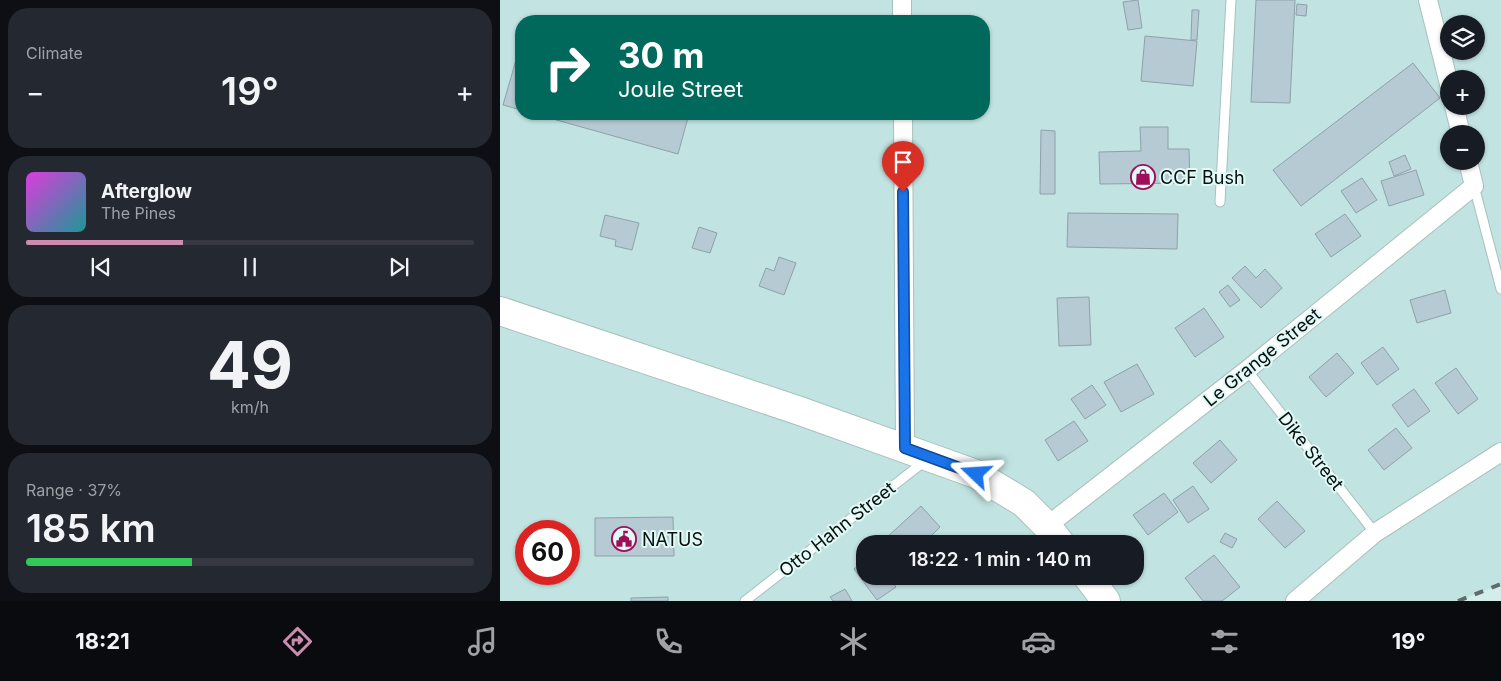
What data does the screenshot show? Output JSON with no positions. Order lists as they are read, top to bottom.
{
  "streets": {
    "street": ["Le Grange Street"],
    "lane": ["Dike Street", "Otto Hahn Street"]
  },
  "crossings": [
    ["Le Grange Street", "Dike Street"]
  ],
  "places": {
    "shop": ["CCF Bush"],
    "public building": ["NATUS"]
  },
  "page": {
    "tile": [
      "Climate",
      ["49", "km/h"],
      ["Range · 37%", "185 km"]
    ],
    "map_buttons": ["+", "−"],
    "turn": ["30 m", "Joule Street"],
    "heat": ["−", "19°", "+"],
    "song": ["Afterglow", "The Pines"],
    "limit": "60",
    "trip": "18:22 · 1 min · 140 m",
    "tabs": ["18:21", "19°"]
  }
}
